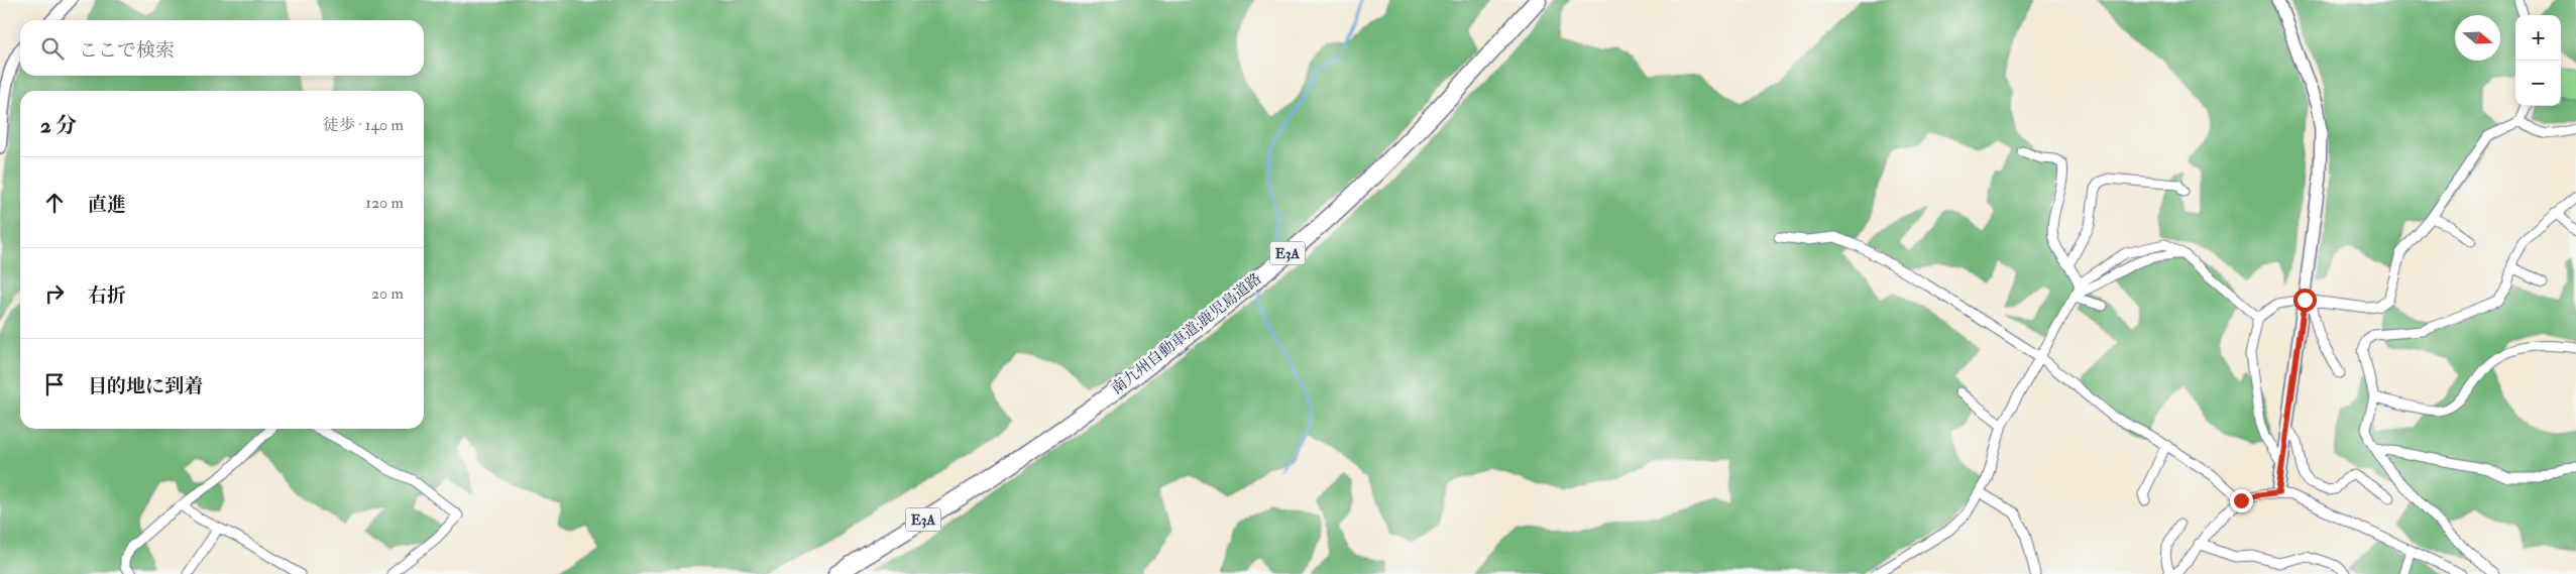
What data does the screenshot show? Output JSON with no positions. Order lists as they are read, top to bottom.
{
  "streets": {
    "highway": ["E3A", "南九州自動車道;鹿児島道路"]
  },
  "north": "right",
  "page": {
    "map_buttons": ["+", "−"],
    "search": "ここで検索",
    "heading": ["2 分", "徒歩 · 140 m"],
    "list": [
      ["直進", "120 m"],
      ["右折", "20 m"],
      "目的地に到着"
    ]
  }
}
